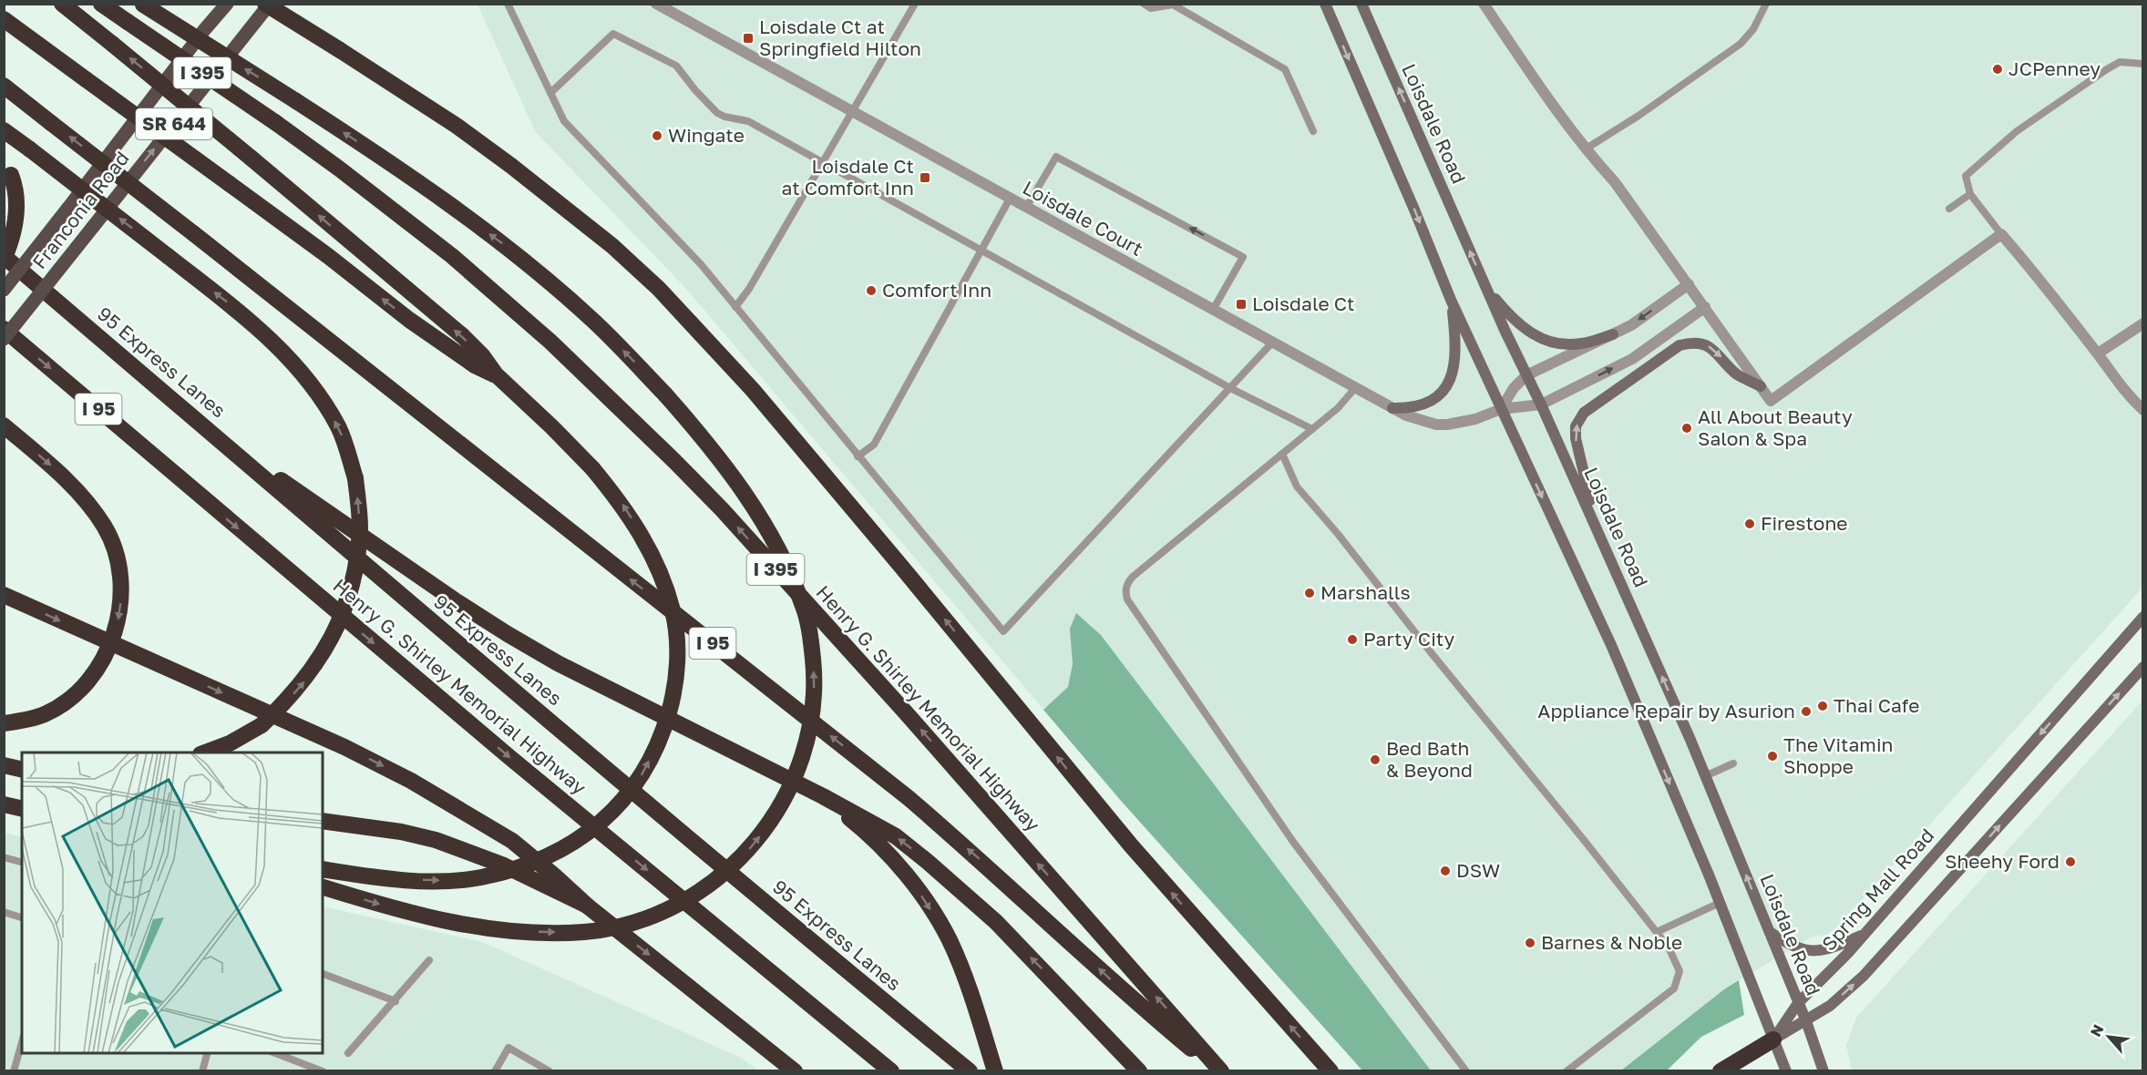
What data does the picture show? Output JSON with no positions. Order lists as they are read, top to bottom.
{
  "streets": {
    "highway": [
      "I 395",
      "95 Express Lanes",
      "I 95",
      "Henry G. Shirley Memorial Highway"
    ],
    "main road": [
      "SR 644",
      "Loisdale Road",
      "Franconia Road",
      "Spring Mall Road"
    ],
    "street": ["Loisdale Court"]
  },
  "crossings": [
    ["Loisdale Road", "Spring Mall Road"],
    ["I 95", "Henry G. Shirley Memorial Highway"]
  ],
  "places": {
    "transit": ["Loisdale Ct at Springfield Hilton", "Loisdale Ct at Comfort Inn", "Loisdale Ct"],
    "other": [
      "JCPenney",
      "Wingate",
      "Comfort Inn",
      "All About Beauty Salon & Spa",
      "Firestone",
      "Marshalls",
      "Party City",
      "Thai Cafe",
      "Appliance Repair by Asurion",
      "The Vitamin Shoppe",
      "Bed Bath & Beyond",
      "Sheehy Ford",
      "DSW",
      "Barnes & Noble"
    ]
  },
  "north": "top left"
}
